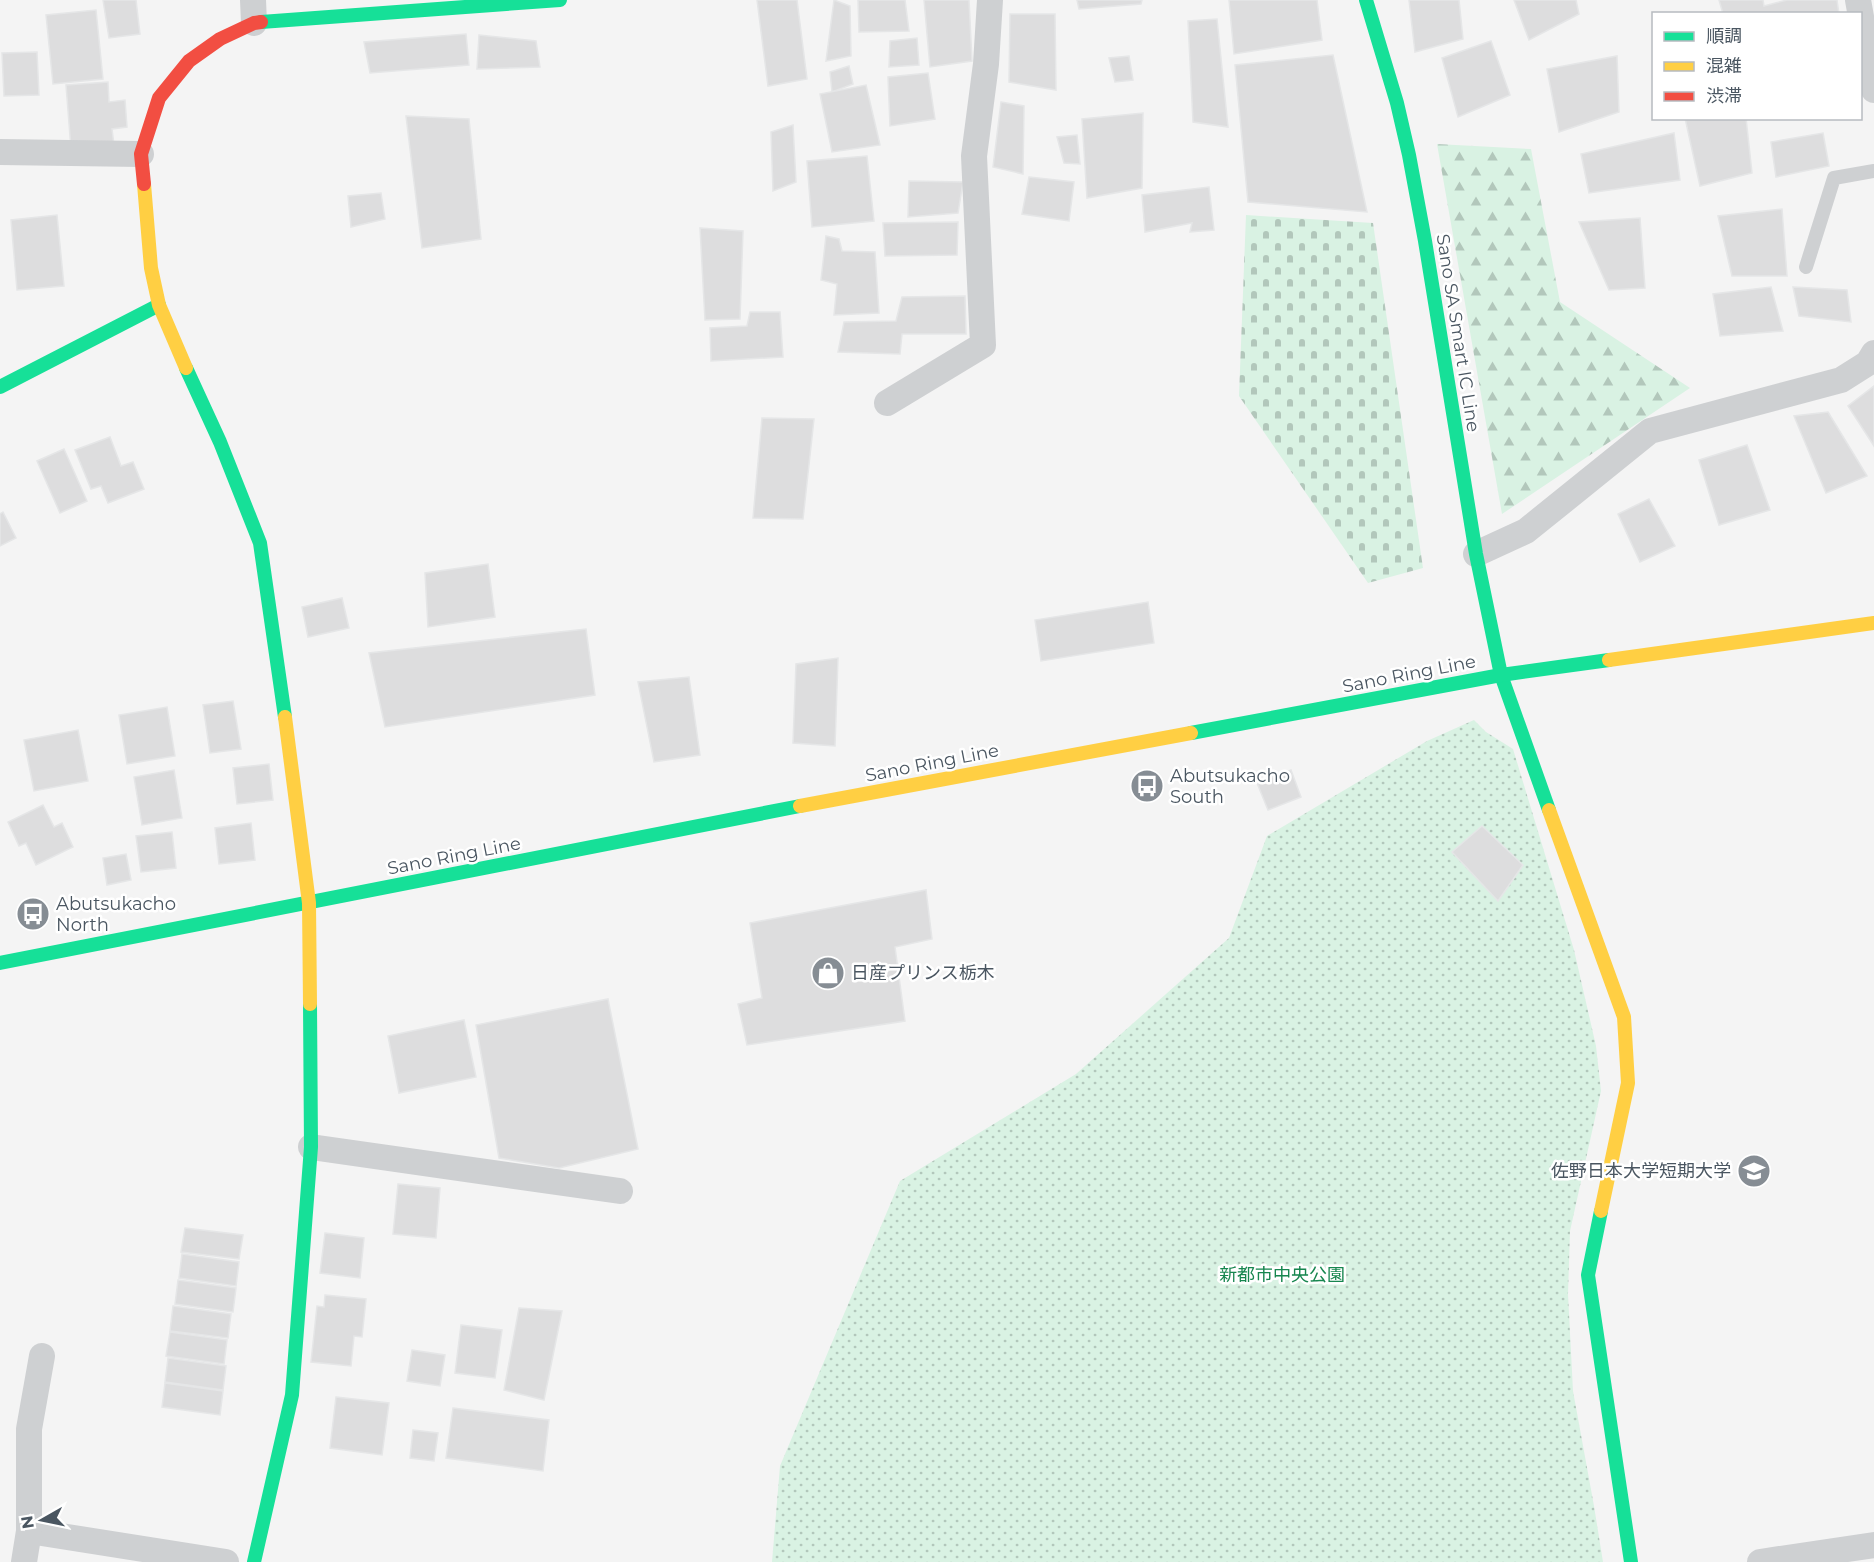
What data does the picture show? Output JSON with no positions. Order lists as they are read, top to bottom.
{
  "streets": {
    "street": ["Sano SA Smart IC Line", "Sano Ring Line"]
  },
  "crossings": [
    ["Sano SA Smart IC Line", "Sano Ring Line"]
  ],
  "parks": ["新都市中央公園"],
  "places": {
    "bus stop": ["Abutsukacho South", "Abutsukacho North"],
    "shop": ["日産プリンス栃木"],
    "school or university": ["佐野日本大学短期大学"]
  },
  "legend": ["順調", "混雑", "渋滞"],
  "north": "left"
}
